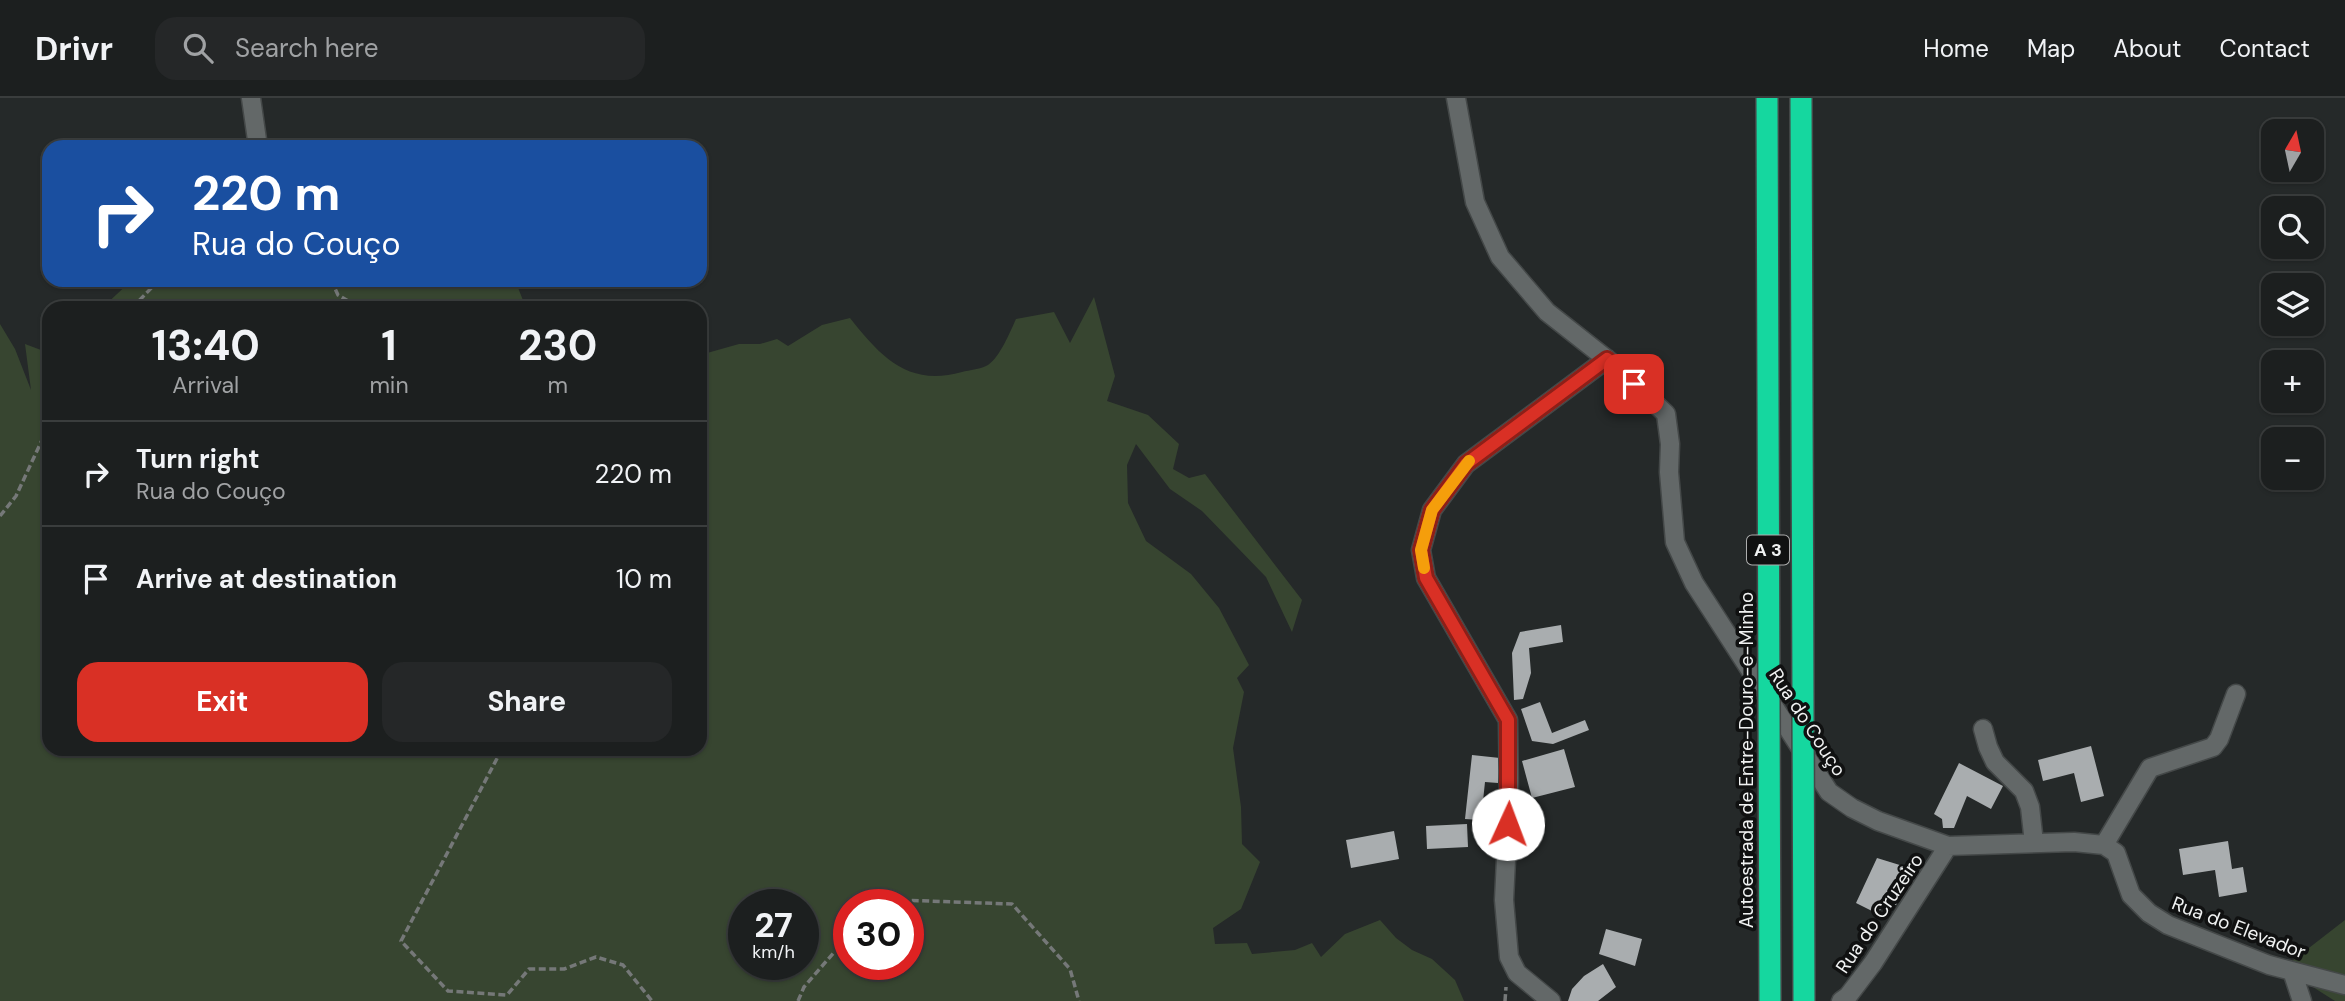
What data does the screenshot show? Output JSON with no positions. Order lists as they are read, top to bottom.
{
  "streets": {
    "highway": ["A 3", "Autoestrada de Entre-Douro-e-Minho"],
    "street": ["Rua do Couço", "Rua do Cruzeiro", "Rua do Elevador"]
  },
  "crossings": [
    ["Rua do Couço", "Rua do Cruzeiro"]
  ],
  "north": "top",
  "page": {
    "header": "Drivr",
    "search": "Search here",
    "nav": [
      "Home",
      "Map",
      "About",
      "Contact"
    ],
    "map_buttons": ["+", "−"],
    "turn": ["220 m", "Rua do Couço"],
    "eta": [
      "13:40",
      "Arrival",
      "1",
      "min",
      "230",
      "m"
    ],
    "list": [
      {
        "name": "Turn right",
        "note": "Rua do Couço",
        "value": "220 m"
      },
      {
        "name": "Arrive at destination",
        "value": "10 m"
      }
    ],
    "buttons": ["Exit", "Share"],
    "speed": "27 km/h",
    "limit": "30"
  }
}
